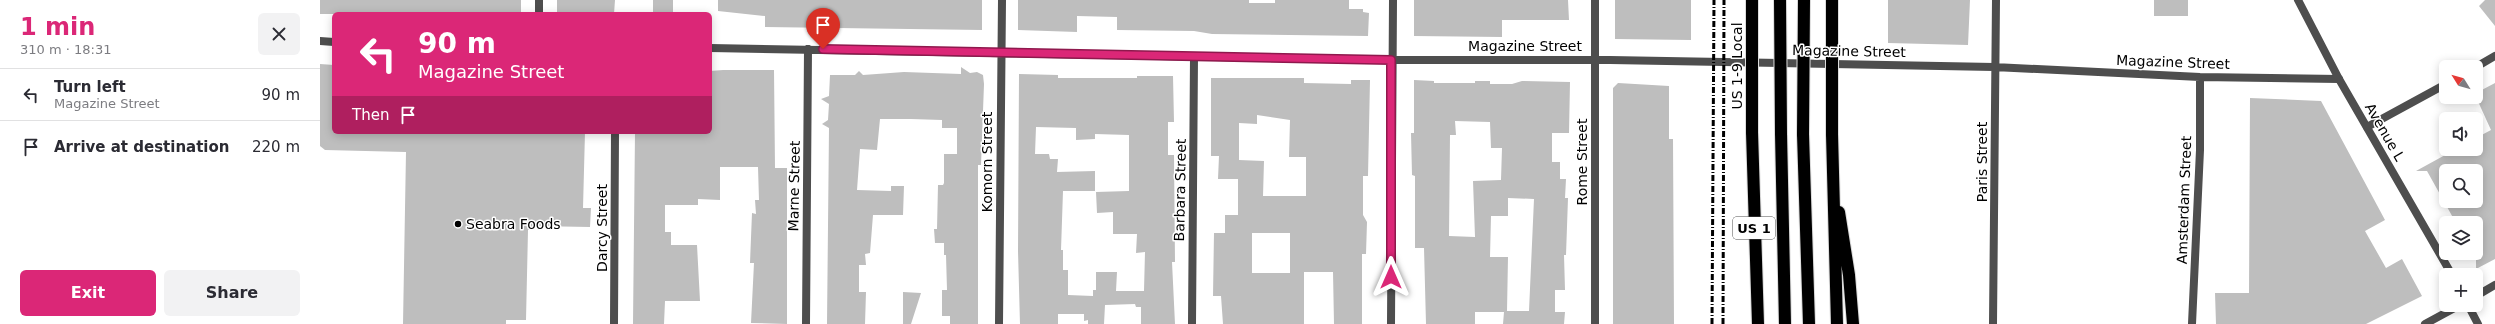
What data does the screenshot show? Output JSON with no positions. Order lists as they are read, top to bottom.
{
  "streets": {
    "highway": ["US 1-9 Local", "US 1"],
    "street": [
      "Magazine Street",
      "Avenue L",
      "Komorn Street",
      "Rome Street",
      "Paris Street",
      "Marne Street",
      "Barbara Street",
      "Amsterdam Street",
      "Darcy Street"
    ]
  },
  "crossings": [
    ["Magazine Street", "Avenue L"],
    ["Magazine Street", "Komorn Street"],
    ["Magazine Street", "Rome Street"],
    ["Magazine Street", "Paris Street"],
    ["Magazine Street", "Marne Street"],
    ["Magazine Street", "Barbara Street"],
    ["Magazine Street", "Amsterdam Street"]
  ],
  "places": ["Seabra Foods"],
  "north": "top left",
  "page": {
    "heading": ["1 min", "310 m · 18:31"],
    "turn": ["90 m", "Magazine Street"],
    "map_buttons": "+",
    "list": [
      {
        "name": "Turn left",
        "note": "Magazine Street",
        "value": "90 m"
      },
      {
        "name": "Arrive at destination",
        "value": "220 m"
      }
    ],
    "then": "Then",
    "buttons": ["Exit", "Share"]
  }
}
